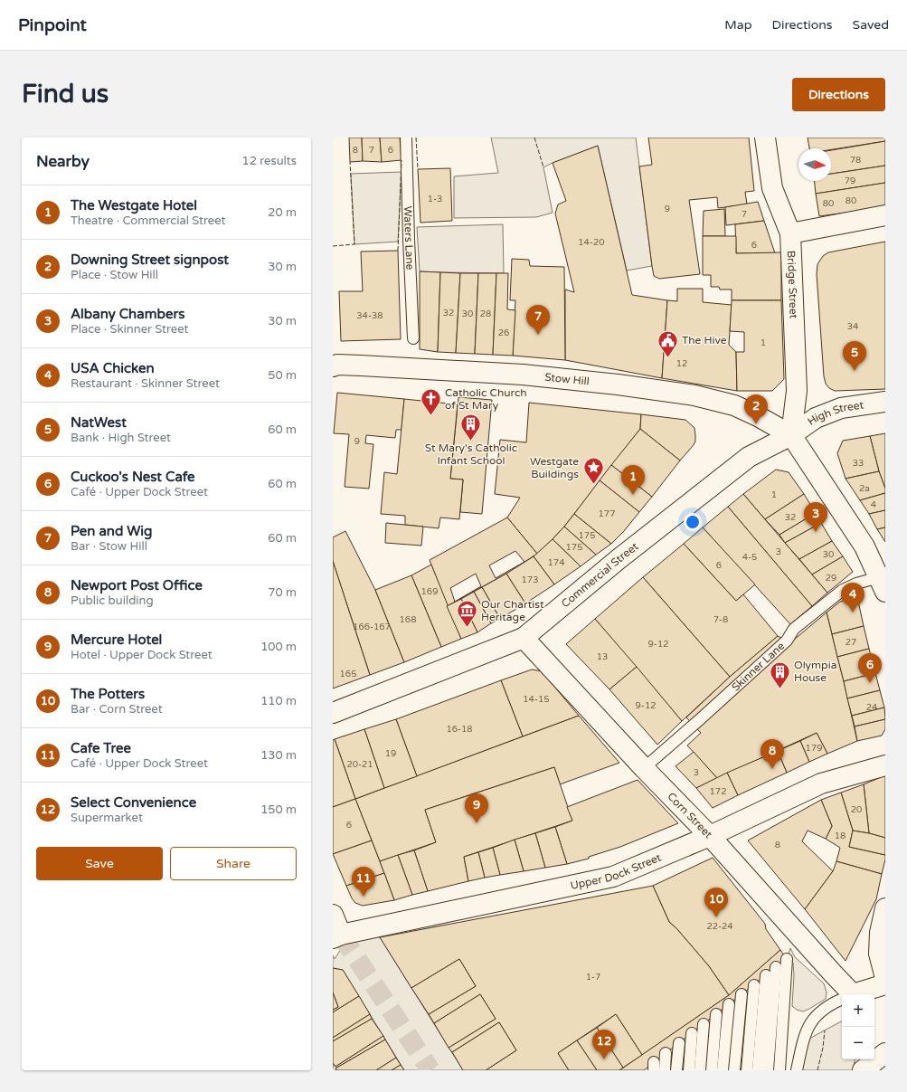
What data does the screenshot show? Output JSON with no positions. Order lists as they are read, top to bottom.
{
  "streets": {
    "street": [
      "Bridge Street",
      "Stow Hill",
      "High Street",
      "Commercial Street",
      "Corn Street",
      "Upper Dock Street"
    ],
    "lane": ["Waters Lane", "Skinner Lane"]
  },
  "crossings": [
    ["Bridge Street", "Stow Hill"],
    ["Bridge Street", "High Street"],
    ["Bridge Street", "Commercial Street"],
    ["Stow Hill", "High Street"],
    ["Stow Hill", "Commercial Street"],
    ["High Street", "Commercial Street"],
    ["Commercial Street", "Corn Street"],
    ["Skinner Lane", "Corn Street"],
    ["Corn Street", "Upper Dock Street"]
  ],
  "places": {
    "public building": ["The Hive"],
    "church": ["Catholic Church of St Mary"],
    "building": ["St Mary's Catholic Infant School", "Olympia House"],
    "place": ["Westgate Buildings"],
    "museum": ["Our Chartist Heritage"]
  },
  "house_numbers": [
    "8",
    "7",
    "6",
    "78",
    "79",
    "1-3",
    "80",
    "80",
    "9",
    "7",
    "14-20",
    "6",
    "32",
    "30",
    "28",
    "34-38",
    "34",
    "26",
    "1",
    "12",
    "9",
    "33",
    "2a",
    "1",
    "4",
    "177",
    "32",
    "175",
    "175",
    "3",
    "30",
    "4-5",
    "174",
    "6",
    "29",
    "173",
    "169",
    "168",
    "7-8",
    "166-167",
    "27",
    "9-12",
    "13",
    "165",
    "14-15",
    "9-12",
    "24",
    "16-18",
    "179",
    "19",
    "20-21",
    "3",
    "172",
    "20",
    "6",
    "18",
    "8",
    "22-24",
    "1-7"
  ],
  "north": "right",
  "page": {
    "header": "Pinpoint",
    "nav": ["Map", "Directions", "Saved"],
    "buttons": [
      "Directions",
      ["Save", "Share"]
    ],
    "title": "Find us",
    "heading": ["Nearby", "12 results"],
    "list": [
      {
        "mark": "1",
        "name": "The Westgate Hotel",
        "note": "Theatre · Commercial Street",
        "value": "20 m"
      },
      {
        "mark": "2",
        "name": "Downing Street signpost",
        "note": "Place · Stow Hill",
        "value": "30 m"
      },
      {
        "mark": "3",
        "name": "Albany Chambers",
        "note": "Place · Skinner Street",
        "value": "30 m"
      },
      {
        "mark": "4",
        "name": "USA Chicken",
        "note": "Restaurant · Skinner Street",
        "value": "50 m"
      },
      {
        "mark": "5",
        "name": "NatWest",
        "note": "Bank · High Street",
        "value": "60 m"
      },
      {
        "mark": "6",
        "name": "Cuckoo's Nest Cafe",
        "note": "Café · Upper Dock Street",
        "value": "60 m"
      },
      {
        "mark": "7",
        "name": "Pen and Wig",
        "note": "Bar · Stow Hill",
        "value": "60 m"
      },
      {
        "mark": "8",
        "name": "Newport Post Office",
        "note": "Public building",
        "value": "70 m"
      },
      {
        "mark": "9",
        "name": "Mercure Hotel",
        "note": "Hotel · Upper Dock Street",
        "value": "100 m"
      },
      {
        "mark": "10",
        "name": "The Potters",
        "note": "Bar · Corn Street",
        "value": "110 m"
      },
      {
        "mark": "11",
        "name": "Cafe Tree",
        "note": "Café · Upper Dock Street",
        "value": "130 m"
      },
      {
        "mark": "12",
        "name": "Select Convenience",
        "note": "Supermarket",
        "value": "150 m"
      }
    ],
    "pins": [
      "7",
      "5",
      "2",
      "1",
      "3",
      "4",
      "6",
      "8",
      "9",
      "11",
      "10",
      "12"
    ],
    "map_buttons": ["+", "−"]
  }
}
